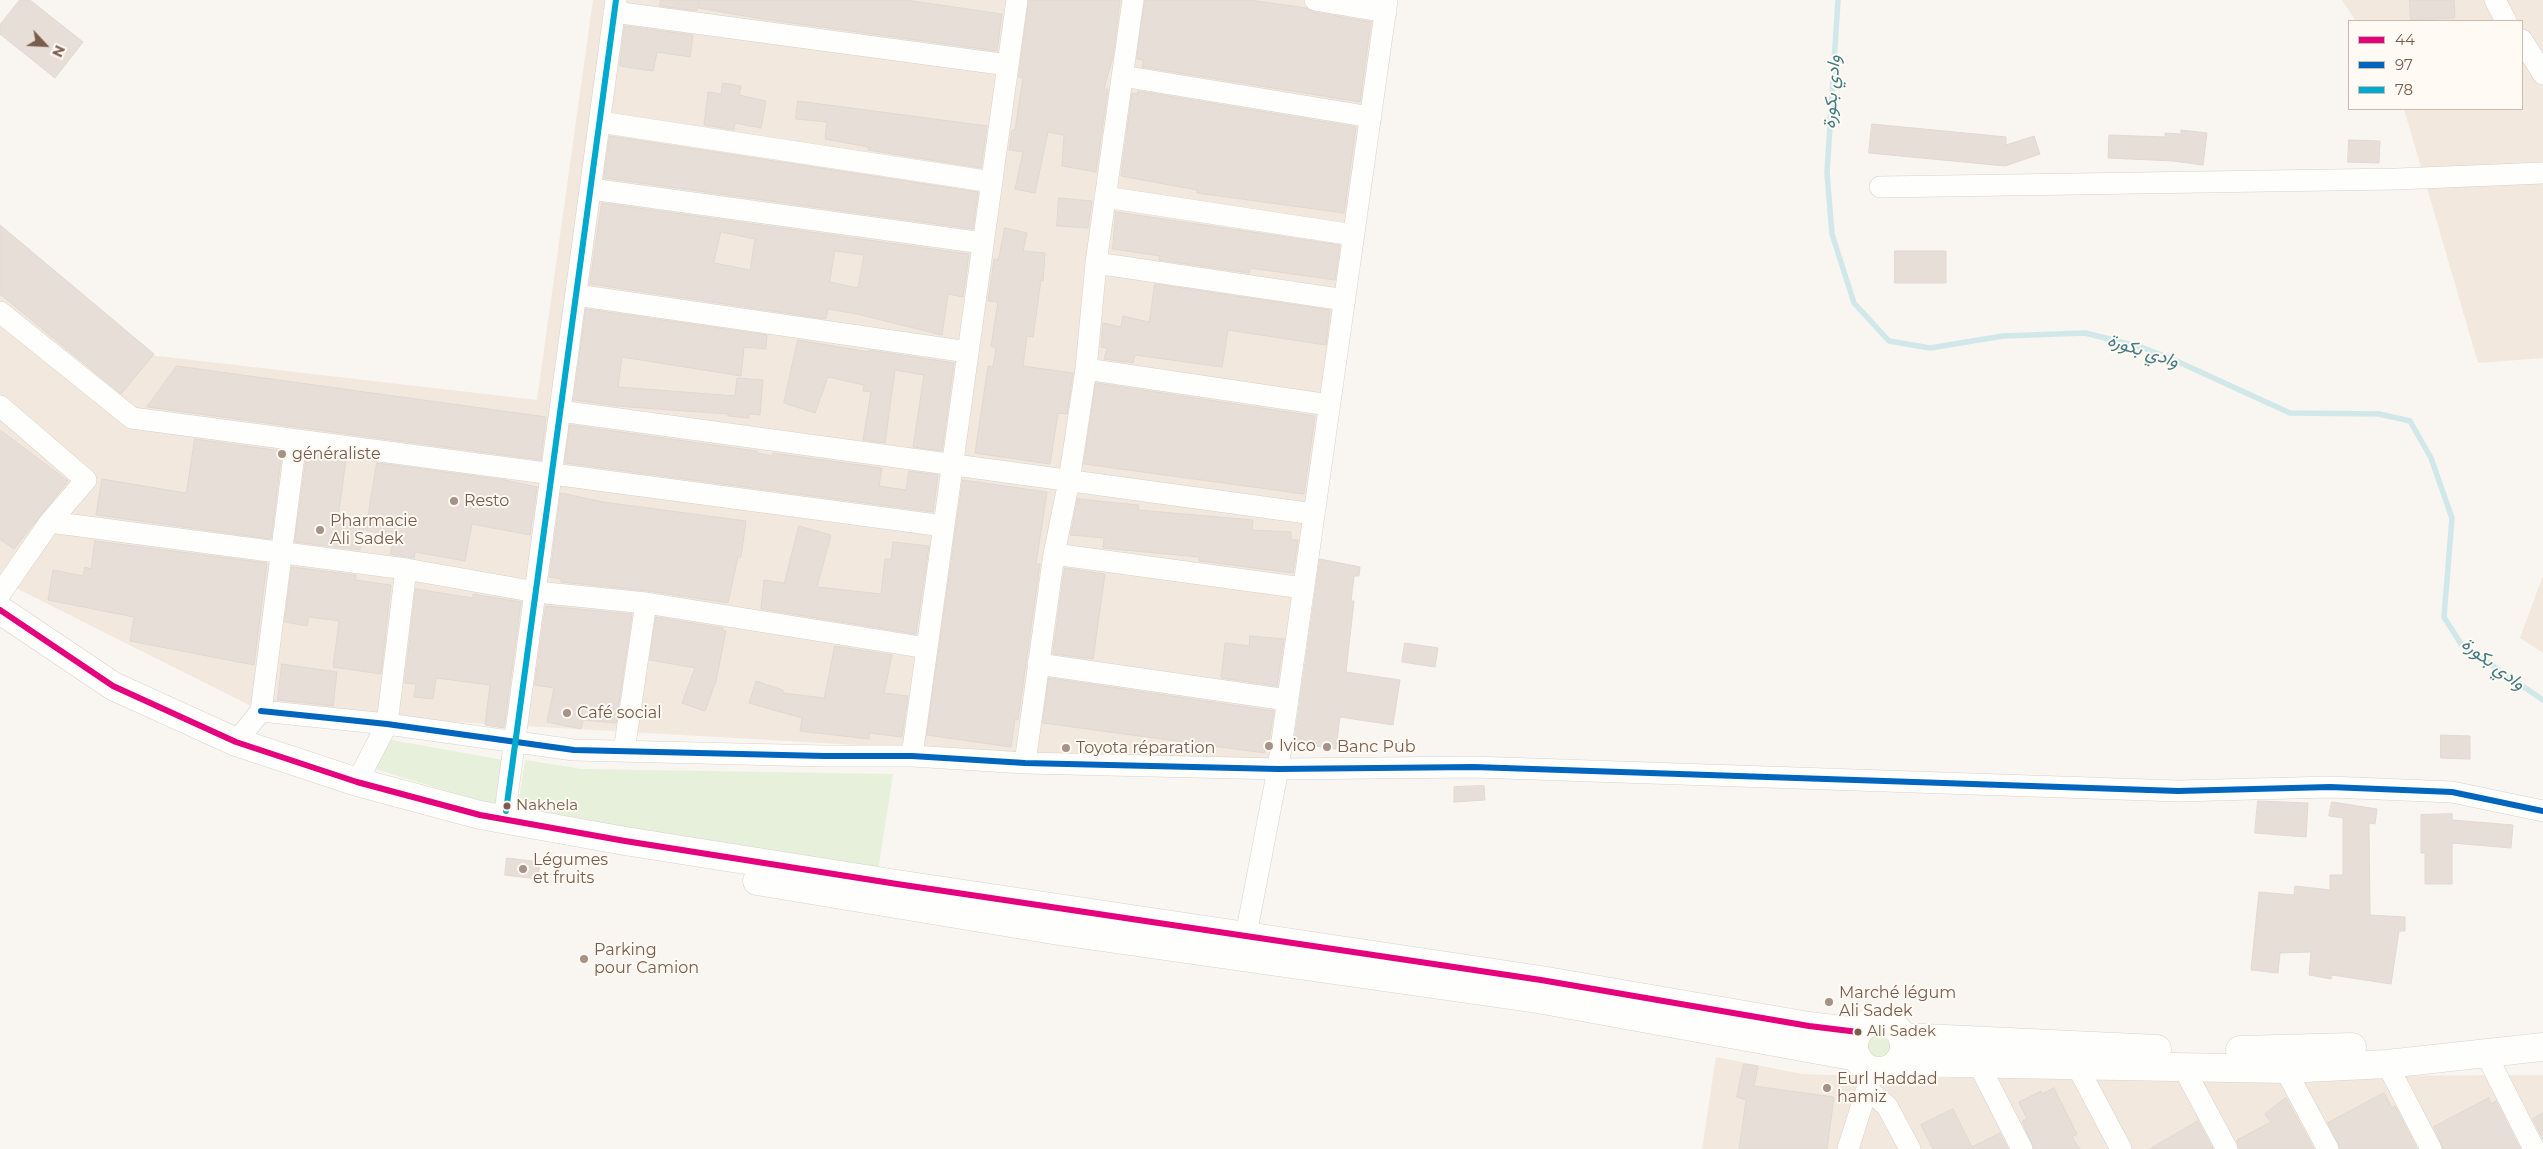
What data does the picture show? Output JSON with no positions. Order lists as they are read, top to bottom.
{
  "water": ["وادي بكورة"],
  "places": [
    "généraliste",
    "Resto",
    "Pharmacie Ali Sadek",
    "Café social",
    "Ivico",
    "Banc Pub",
    "Toyota réparation",
    "Nakhela",
    "Légumes et fruits",
    "Parking pour Camion",
    "Marché légum Ali Sadek",
    "Ali Sadek",
    "Eurl Haddad hamiz"
  ],
  "lines": ["transit line 78", "transit line 44", "transit line 97"],
  "legend": ["44", "97", "78"],
  "north": "bottom right"
}
